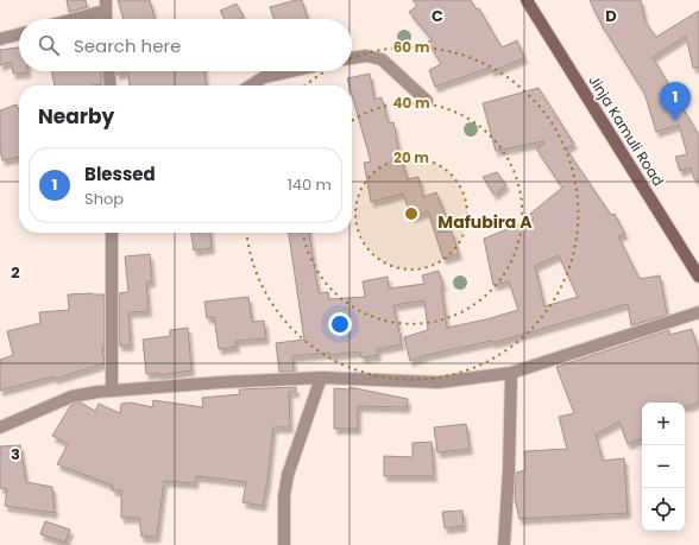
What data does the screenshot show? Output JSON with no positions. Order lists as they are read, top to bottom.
{
  "streets": {
    "main road": ["Jinja Kamuli Road"]
  },
  "districts": ["Mafubira A"],
  "page": {
    "search": "Search here",
    "pins": "1",
    "heading": "Nearby",
    "list": [
      {
        "mark": "1",
        "name": "Blessed",
        "note": "Shop",
        "value": "140 m"
      }
    ],
    "map_buttons": ["+", "−"]
  },
  "grid": {
    "columns": ["C", "D"],
    "rows": ["2", "3"]
  },
  "rings": ["60 m", "40 m", "20 m"]
}
